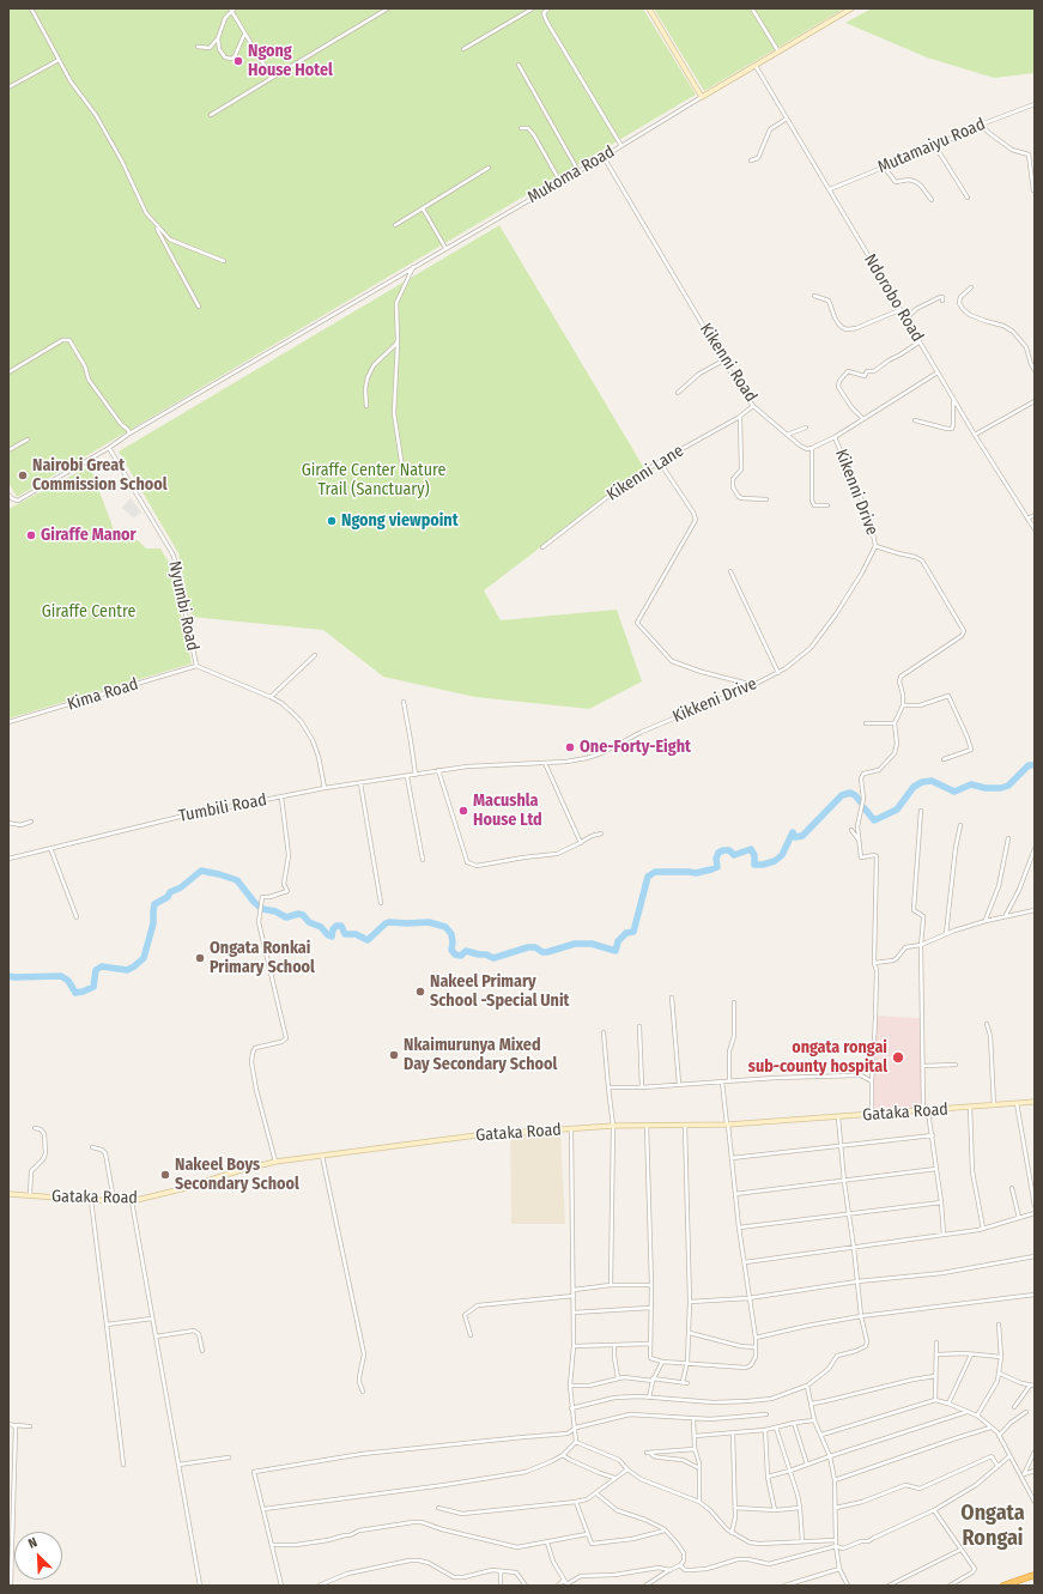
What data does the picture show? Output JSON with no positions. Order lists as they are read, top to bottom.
{
  "streets": {
    "street": [
      "Mutamaiyu Road",
      "Mukoma Road",
      "Ndorobo Road",
      "Kikenni Road",
      "Kikenni Lane",
      "Kikenni Drive",
      "Nyumbi Road",
      "Kima Road",
      "Kikkeni Drive",
      "Tumbili Road",
      "Gataka Road"
    ]
  },
  "crossings": [
    ["Mutamaiyu Road", "Ndorobo Road"],
    ["Mukoma Road", "Ndorobo Road"],
    ["Mukoma Road", "Kikenni Road"],
    ["Mukoma Road", "Nyumbi Road"],
    ["Kikenni Road", "Kikenni Lane"],
    ["Kikenni Drive", "Kikkeni Drive"],
    ["Nyumbi Road", "Kima Road"],
    ["Kikkeni Drive", "Tumbili Road"]
  ],
  "districts": ["Ongata Rongai"],
  "parks": ["Giraffe Center Nature Trail (Sanctuary)", "Giraffe Centre"],
  "places": [
    "Ngong House Hotel",
    "Nairobi Great Commission School",
    "Ngong viewpoint",
    "Giraffe Manor",
    "One-Forty-Eight",
    "Macushla House Ltd",
    "Ongata Ronkai Primary School",
    "Nakeel Primary School -Special Unit",
    "Nkaimurunya Mixed Day Secondary School",
    "ongata rongai sub-county hospital",
    "Nakeel Boys Secondary School"
  ],
  "north": "top left"
}
